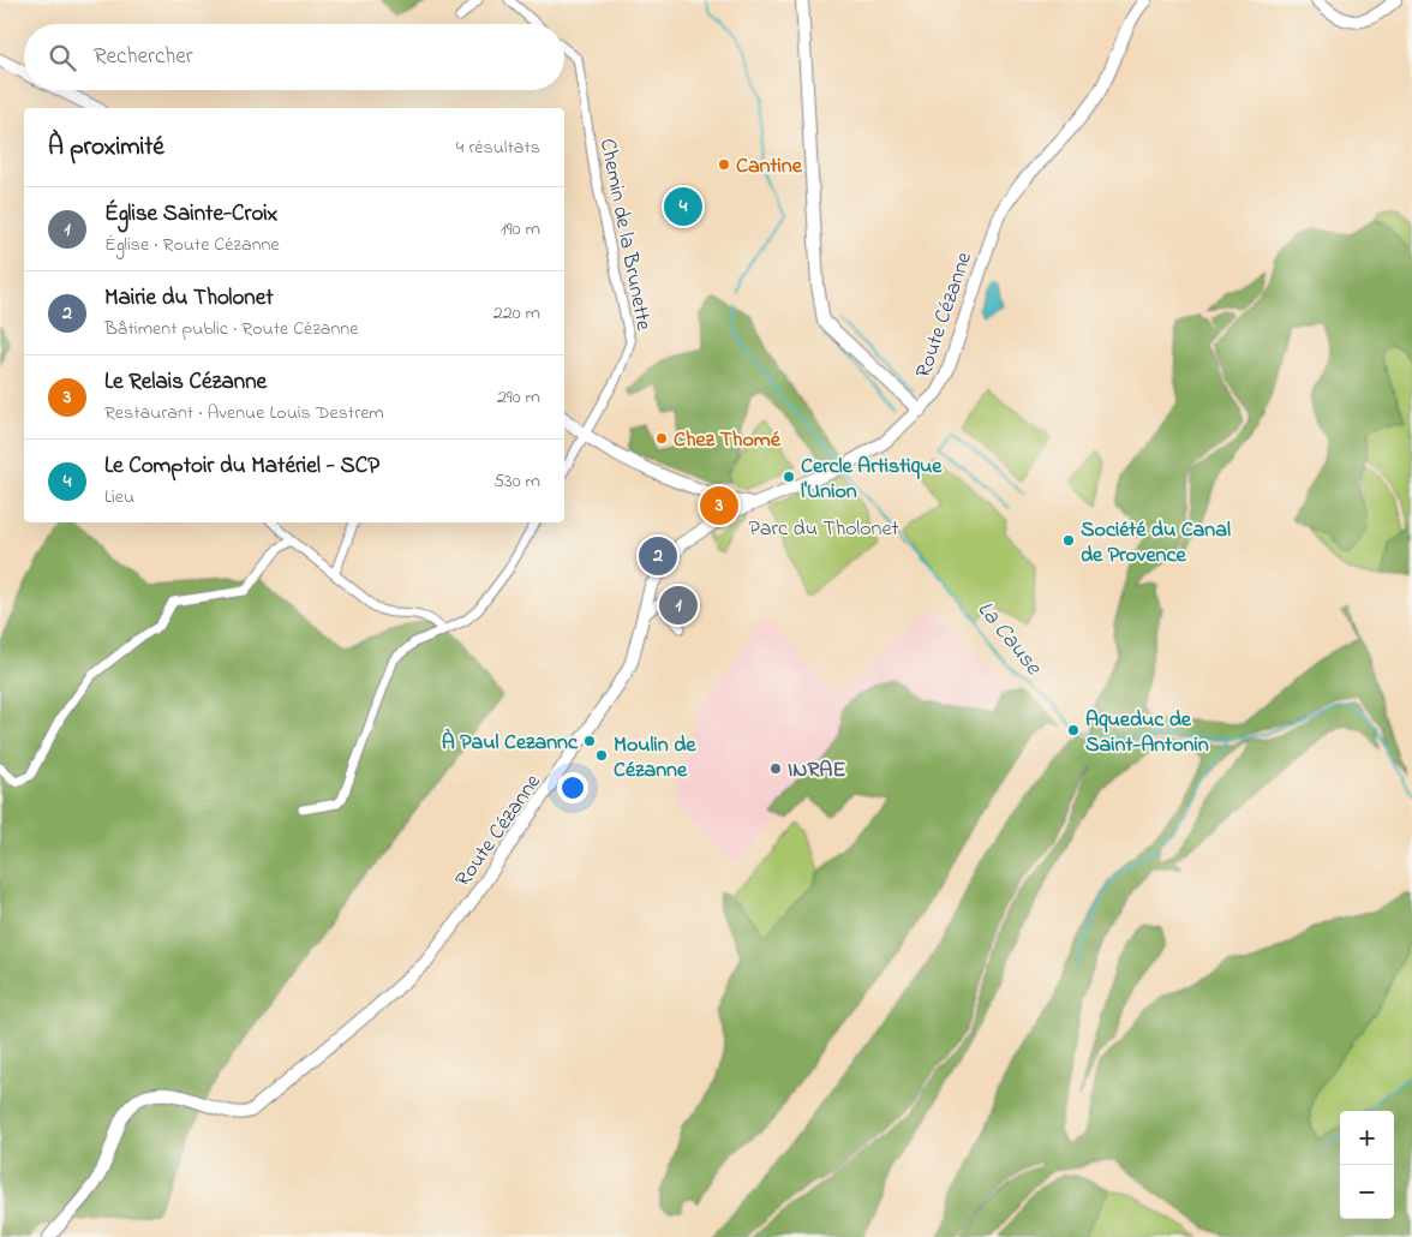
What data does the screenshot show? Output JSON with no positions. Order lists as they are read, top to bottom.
{
  "streets": {
    "street": ["Chemin de la Brunette", "Route Cézanne"]
  },
  "water": ["La Cause"],
  "parks": ["Parc du Tholonet"],
  "places": [
    "Cantine",
    "Chez Thomé",
    "Cercle Artistique l'Union",
    "Société du Canal de Provence",
    "Aqueduc de Saint-Antonin",
    "À Paul Cezannc",
    "Moulin de Cézanne",
    "INRAE"
  ],
  "page": {
    "search": "Rechercher",
    "heading": ["À proximité", "4 résultats"],
    "pins": [
      "4",
      "3",
      "2",
      "1"
    ],
    "list": [
      {
        "mark": "1",
        "name": "Église Sainte-Croix",
        "note": "Église · Route Cézanne",
        "value": "190 m"
      },
      {
        "mark": "2",
        "name": "Mairie du Tholonet",
        "note": "Bâtiment public · Route Cézanne",
        "value": "220 m"
      },
      {
        "mark": "3",
        "name": "Le Relais Cézanne",
        "note": "Restaurant · Avenue Louis Destrem",
        "value": "290 m"
      },
      {
        "mark": "4",
        "name": "Le Comptoir du Matériel - SCP",
        "note": "Lieu",
        "value": "530 m"
      }
    ],
    "map_buttons": ["+", "−"]
  }
}
